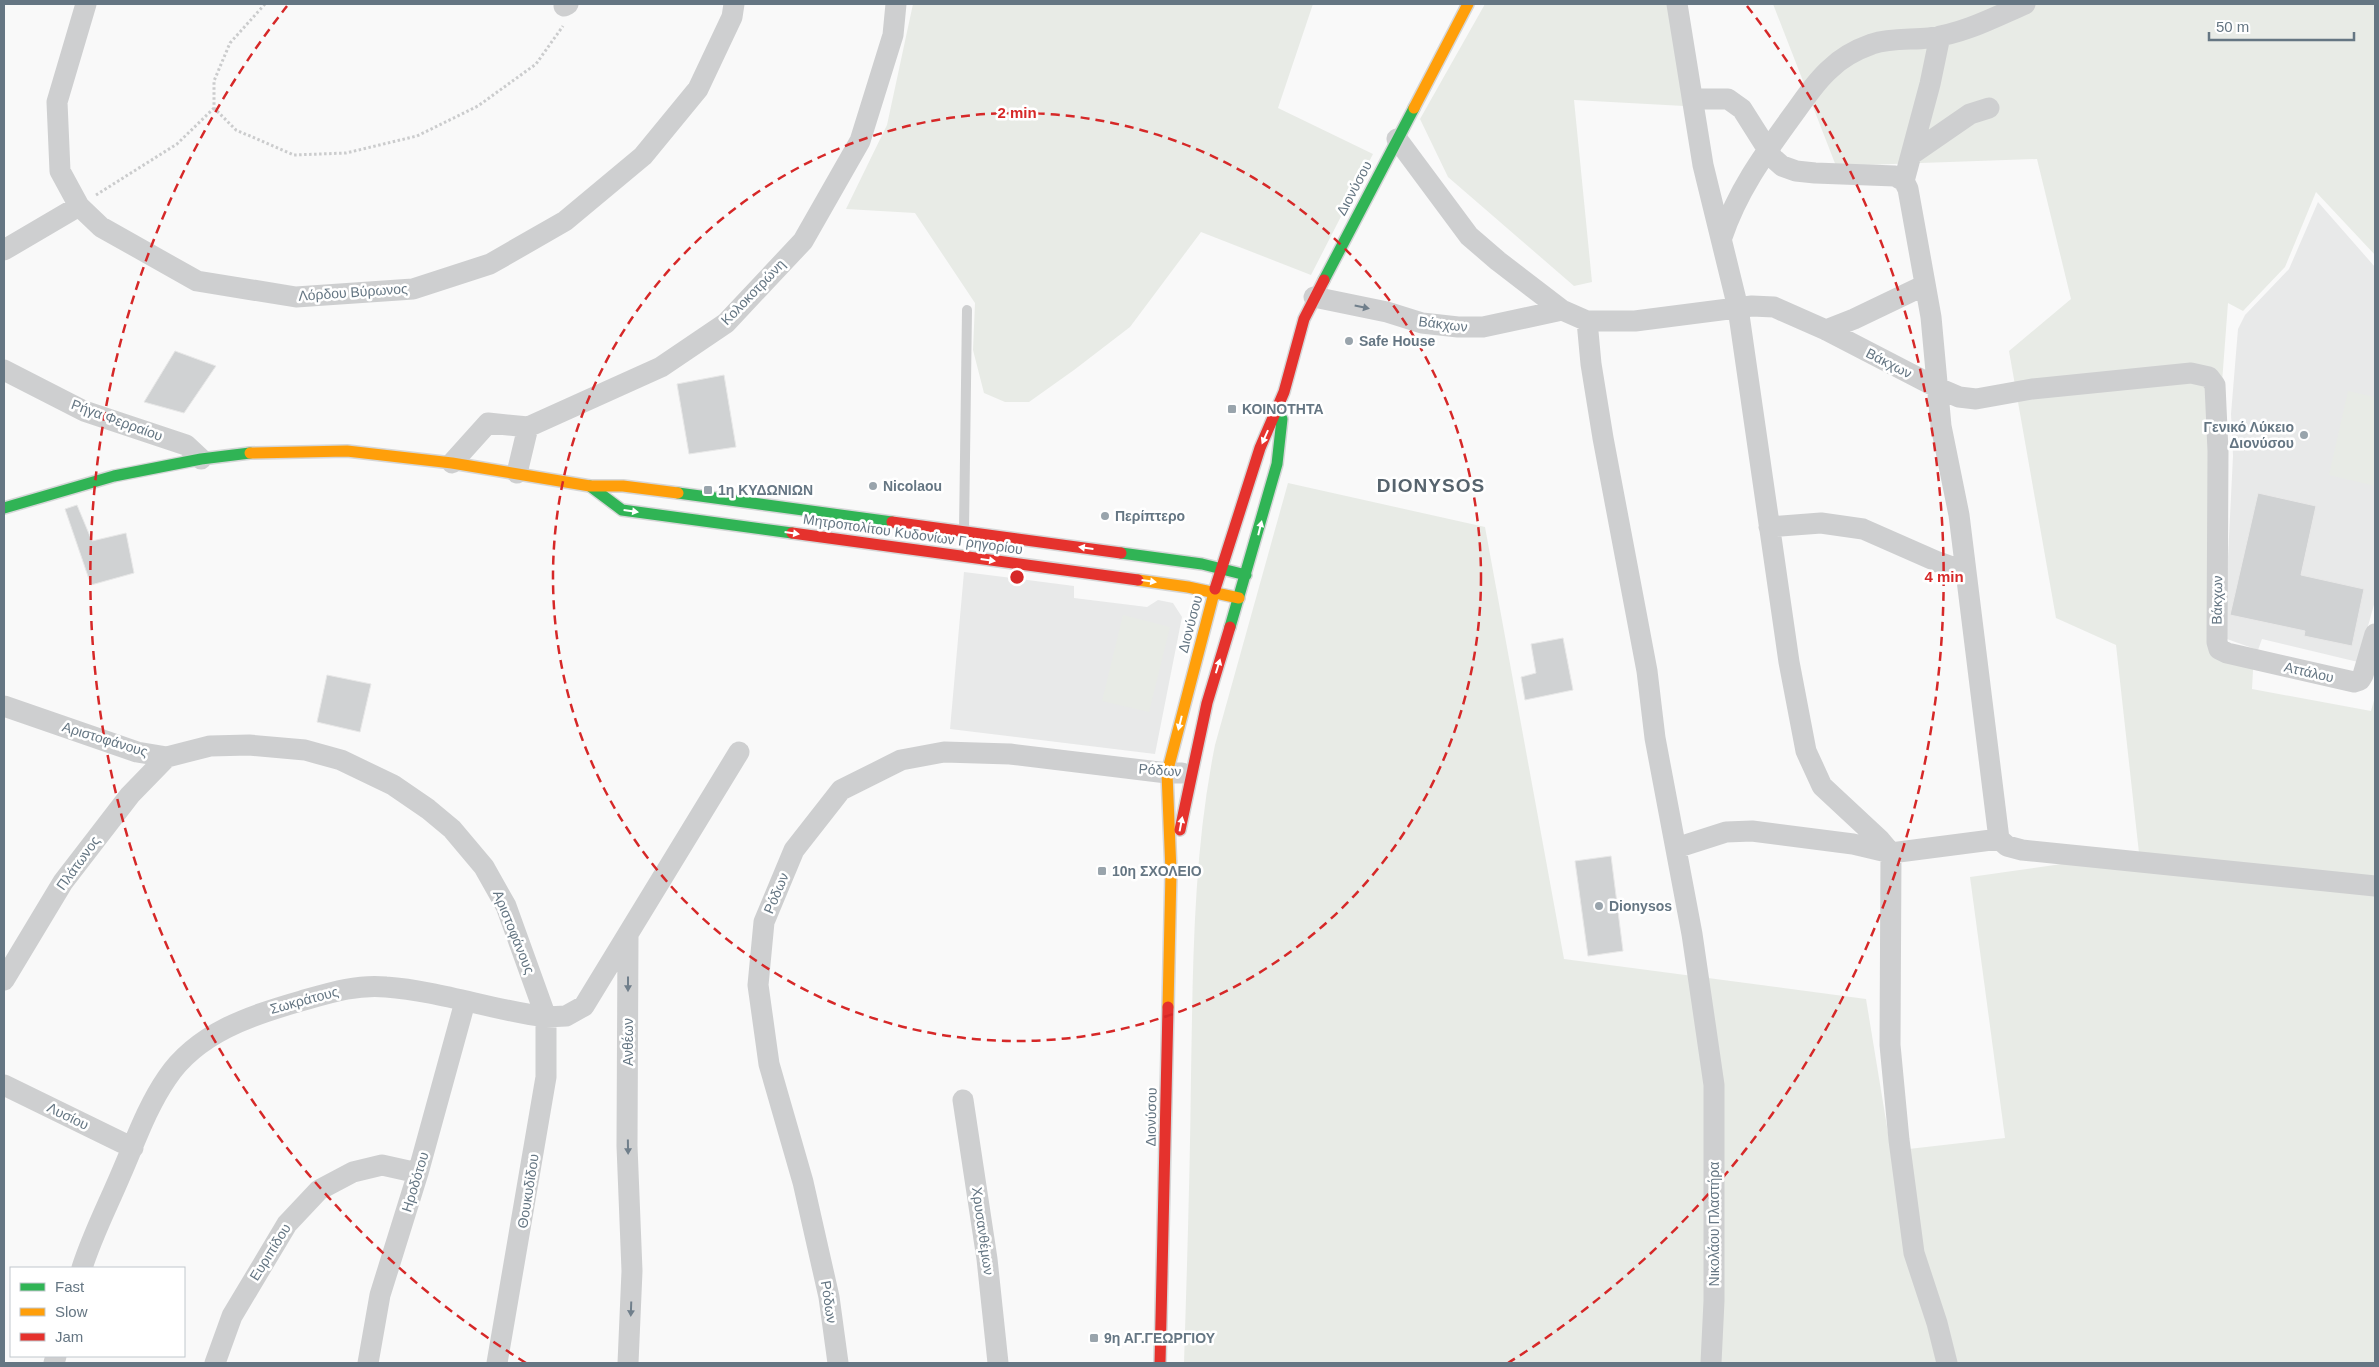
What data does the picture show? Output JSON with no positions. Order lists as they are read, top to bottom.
{
  "streets": {
    "street": [
      "Διονύσου",
      "Λόρδου Βύρωνος",
      "Κολοκοτρώνη",
      "Βάκχων",
      "Ρήγα Φερραίου",
      "Μητροπολίτου Κυδονίων Γρηγορίου",
      "Αττάλου",
      "Αριστοφάνους",
      "Ρόδων",
      "Πλάτωνος",
      "Σωκράτους",
      "Ανθέων",
      "Λυσίου",
      "Ηροδότου",
      "Θουκυδίδου",
      "Νικολάου Πλαστήρα",
      "Χρυσανθέμων",
      "Ευριπίδου"
    ]
  },
  "crossings": [
    ["Διονύσου", "Βάκχων"],
    ["Διονύσου", "Μητροπολίτου Κυδονίων Γρηγορίου"],
    ["Διονύσου", "Ρόδων"],
    ["Βάκχων", "Αττάλου"],
    ["Βάκχων", "Νικολάου Πλαστήρα"],
    ["Ρήγα Φερραίου", "Μητροπολίτου Κυδονίων Γρηγορίου"],
    ["Αριστοφάνους", "Πλάτωνος"],
    ["Αριστοφάνους", "Σωκράτους"],
    ["Αριστοφάνους", "Θουκυδίδου"],
    ["Σωκράτους", "Ανθέων"],
    ["Σωκράτους", "Λυσίου"],
    ["Σωκράτους", "Ηροδότου"],
    ["Σωκράτους", "Θουκυδίδου"],
    ["Ηροδότου", "Ευριπίδου"]
  ],
  "one_way": ["Ανθέων"],
  "districts": ["DIONYSOS"],
  "places": {
    "other": [
      "Safe House",
      "Γενικό Λύκειο Διονύσου",
      "Nicolaou",
      "Περίπτερο",
      "Dionysos"
    ],
    "transit": [
      "ΚΟΙΝΟΤΗΤΑ",
      "1η ΚΥΔΩΝΙΩΝ",
      "10η ΣΧΟΛΕΙΟ",
      "9η ΑΓ.ΓΕΩΡΓΙΟΥ"
    ]
  },
  "legend": ["Fast", "Slow", "Jam"],
  "scale_bar": "50 m",
  "rings": ["2 min", "4 min"]
}
